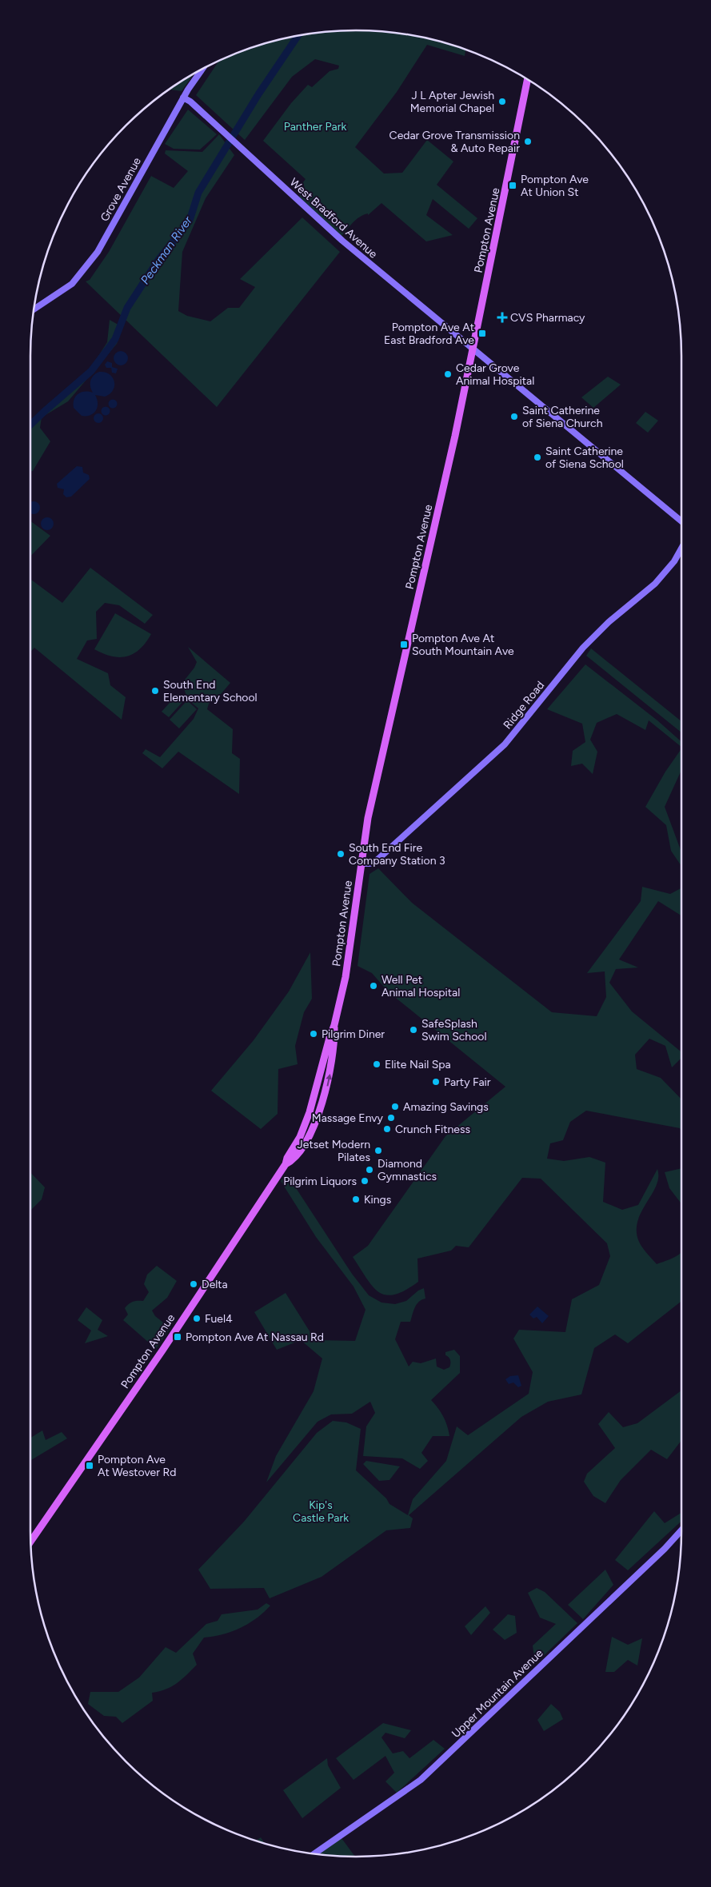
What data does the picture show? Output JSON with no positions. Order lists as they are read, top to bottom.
{
  "streets": {
    "main road": ["Pompton Avenue"],
    "street": [
      "Grove Avenue",
      "West Bradford Avenue",
      "Ridge Road",
      "Upper Mountain Avenue"
    ]
  },
  "crossings": [
    ["Grove Avenue", "West Bradford Avenue"],
    ["West Bradford Avenue", "Pompton Avenue"],
    ["Pompton Avenue", "Ridge Road"]
  ],
  "water": ["Peckman River"],
  "parks": ["Panther Park", "Kip's Castle Park"],
  "places": {
    "other": [
      "J L Apter Jewish Memorial Chapel",
      "Cedar Grove Transmission & Auto Repair",
      "Cedar Grove Animal Hospital",
      "Saint Catherine of Siena Church",
      "Saint Catherine of Siena School",
      "South End Elementary School",
      "South End Fire Company Station 3",
      "Well Pet Animal Hospital",
      "SafeSplash Swim School",
      "Pilgrim Diner",
      "Elite Nail Spa",
      "Party Fair",
      "Amazing Savings",
      "Massage Envy",
      "Crunch Fitness",
      "Jetset Modern Pilates",
      "Diamond Gymnastics",
      "Pilgrim Liquors",
      "Kings",
      "Delta",
      "Fuel4"
    ],
    "transit": [
      "Pompton Ave At Union St",
      "Pompton Ave At East Bradford Ave",
      "Pompton Ave At South Mountain Ave",
      "Pompton Ave At Nassau Rd",
      "Pompton Ave At Westover Rd"
    ],
    "health": ["CVS Pharmacy"]
  }
}
